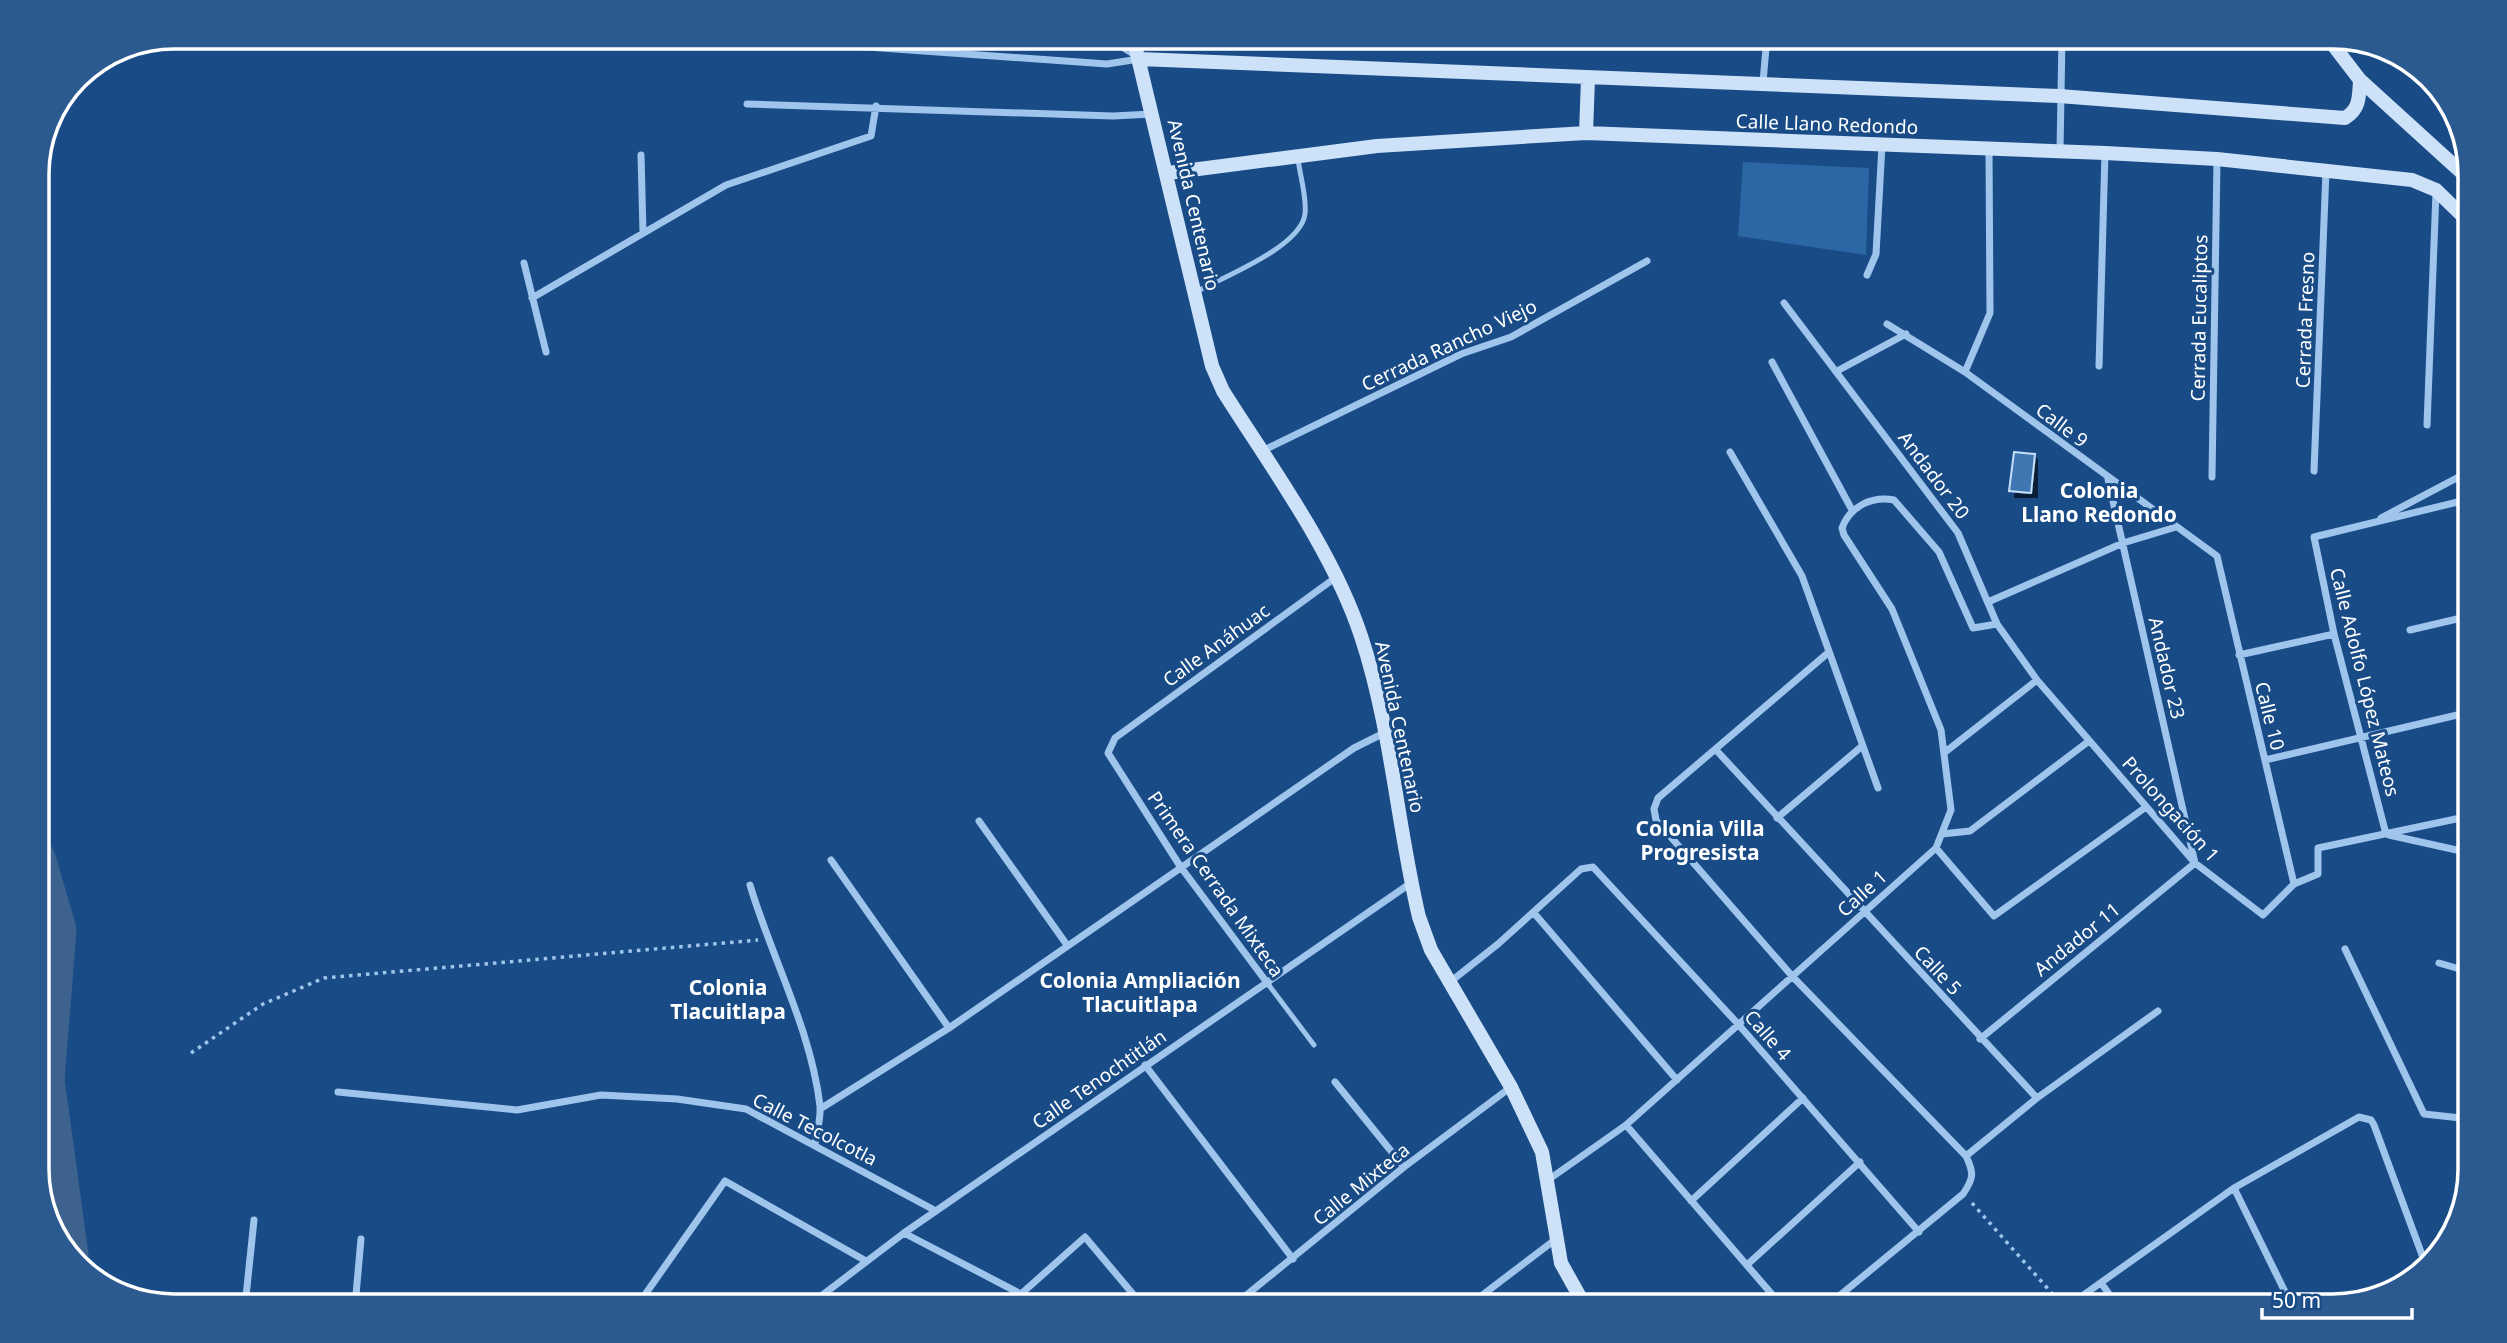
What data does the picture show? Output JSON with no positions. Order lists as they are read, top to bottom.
{
  "streets": {
    "street": [
      "Calle Llano Redondo",
      "Avenida Centenario",
      "Cerrada Eucaliptos",
      "Cerrada Fresno",
      "Cerrada Rancho Viejo",
      "Calle 9",
      "Andador 20",
      "Calle Anáhuac",
      "Andador 23",
      "Calle Adolfo López Mateos",
      "Calle 10",
      "Prolongación 1",
      "Primera Cerrada Mixteca",
      "Calle 1",
      "Andador 11",
      "Calle 5",
      "Calle 4",
      "Calle Tenochtitlán",
      "Calle Tecolcotla",
      "Calle Mixteca"
    ]
  },
  "crossings": [
    ["Calle Llano Redondo", "Avenida Centenario"],
    ["Calle Llano Redondo", "Cerrada Eucaliptos"],
    ["Calle Llano Redondo", "Cerrada Fresno"],
    ["Avenida Centenario", "Cerrada Rancho Viejo"],
    ["Avenida Centenario", "Calle Anáhuac"],
    ["Avenida Centenario", "Calle 1"],
    ["Avenida Centenario", "Calle Tenochtitlán"],
    ["Avenida Centenario", "Calle Mixteca"],
    ["Calle 9", "Andador 23"],
    ["Calle 9", "Calle 10"],
    ["Andador 20", "Prolongación 1"],
    ["Calle Anáhuac", "Primera Cerrada Mixteca"],
    ["Andador 23", "Prolongación 1"],
    ["Andador 23", "Andador 11"],
    ["Calle 10", "Prolongación 1"],
    ["Prolongación 1", "Andador 11"],
    ["Primera Cerrada Mixteca", "Calle Tenochtitlán"],
    ["Calle 1", "Calle 5"],
    ["Calle 1", "Calle 4"],
    ["Andador 11", "Calle 5"],
    ["Calle Tenochtitlán", "Calle Tecolcotla"]
  ],
  "districts": [
    "Colonia Llano Redondo",
    "Colonia Villa Progresista",
    "Colonia Ampliación Tlacuitlapa",
    "Colonia Tlacuitlapa"
  ],
  "scale_bar": "50 m"
}
